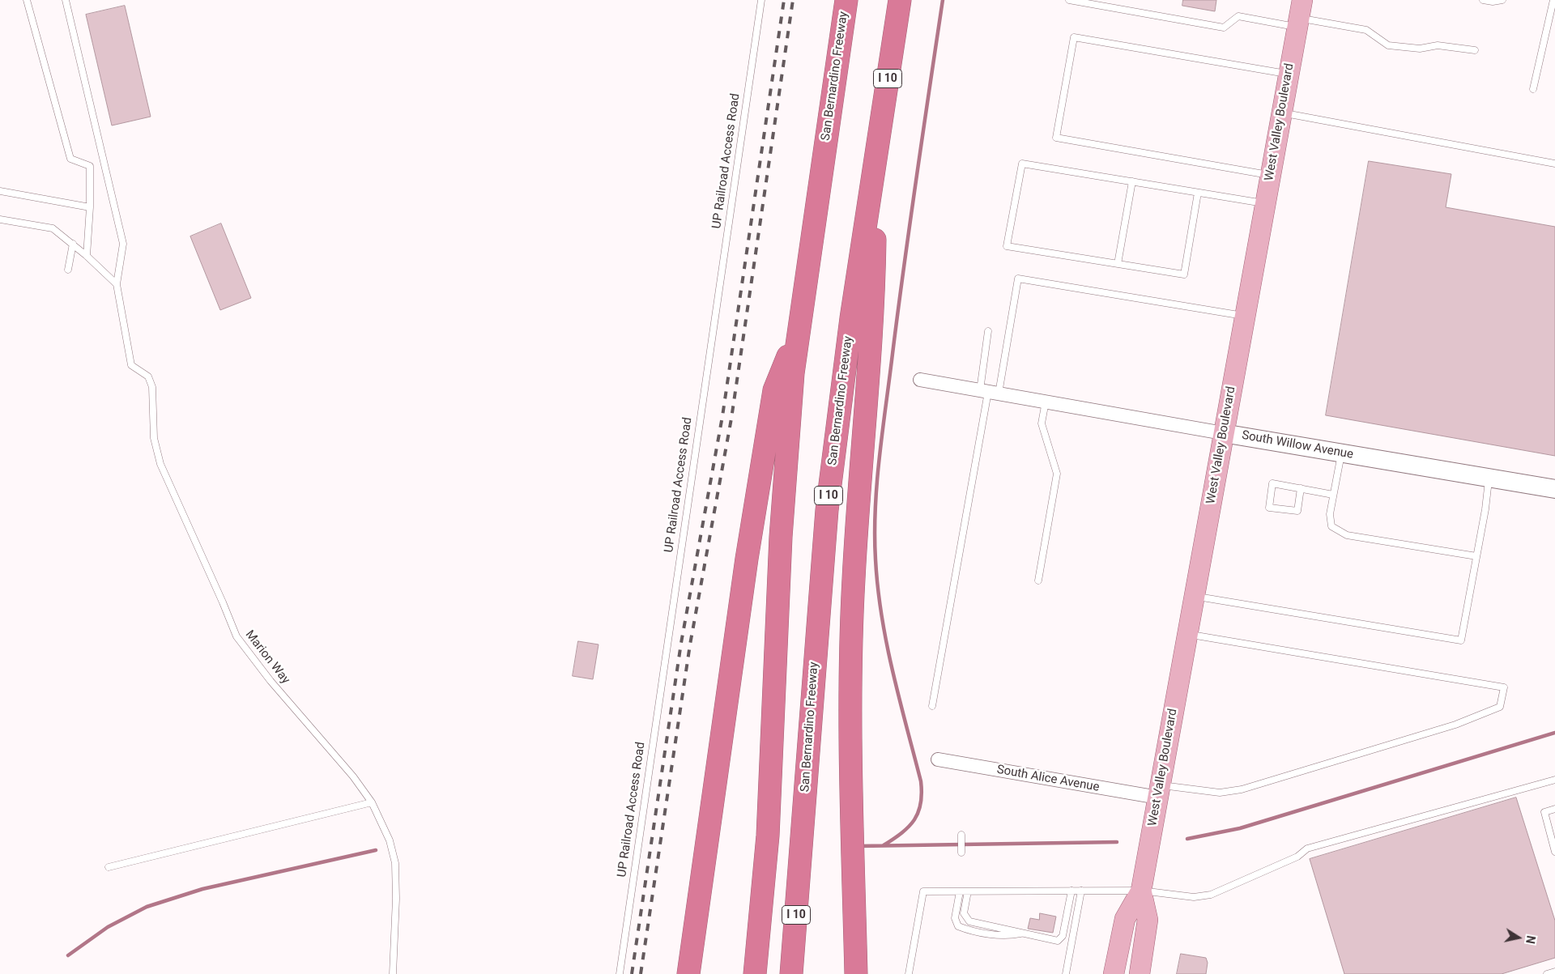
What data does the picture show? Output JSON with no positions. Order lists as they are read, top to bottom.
{
  "streets": {
    "highway": ["San Bernardino Freeway", "I 10"],
    "main road": ["West Valley Boulevard"],
    "street": ["South Willow Avenue", "South Alice Avenue"],
    "lane": ["UP Railroad Access Road", "Marion Way"]
  },
  "crossings": [
    ["West Valley Boulevard", "South Willow Avenue"],
    ["West Valley Boulevard", "South Alice Avenue"]
  ],
  "north": "right"
}
